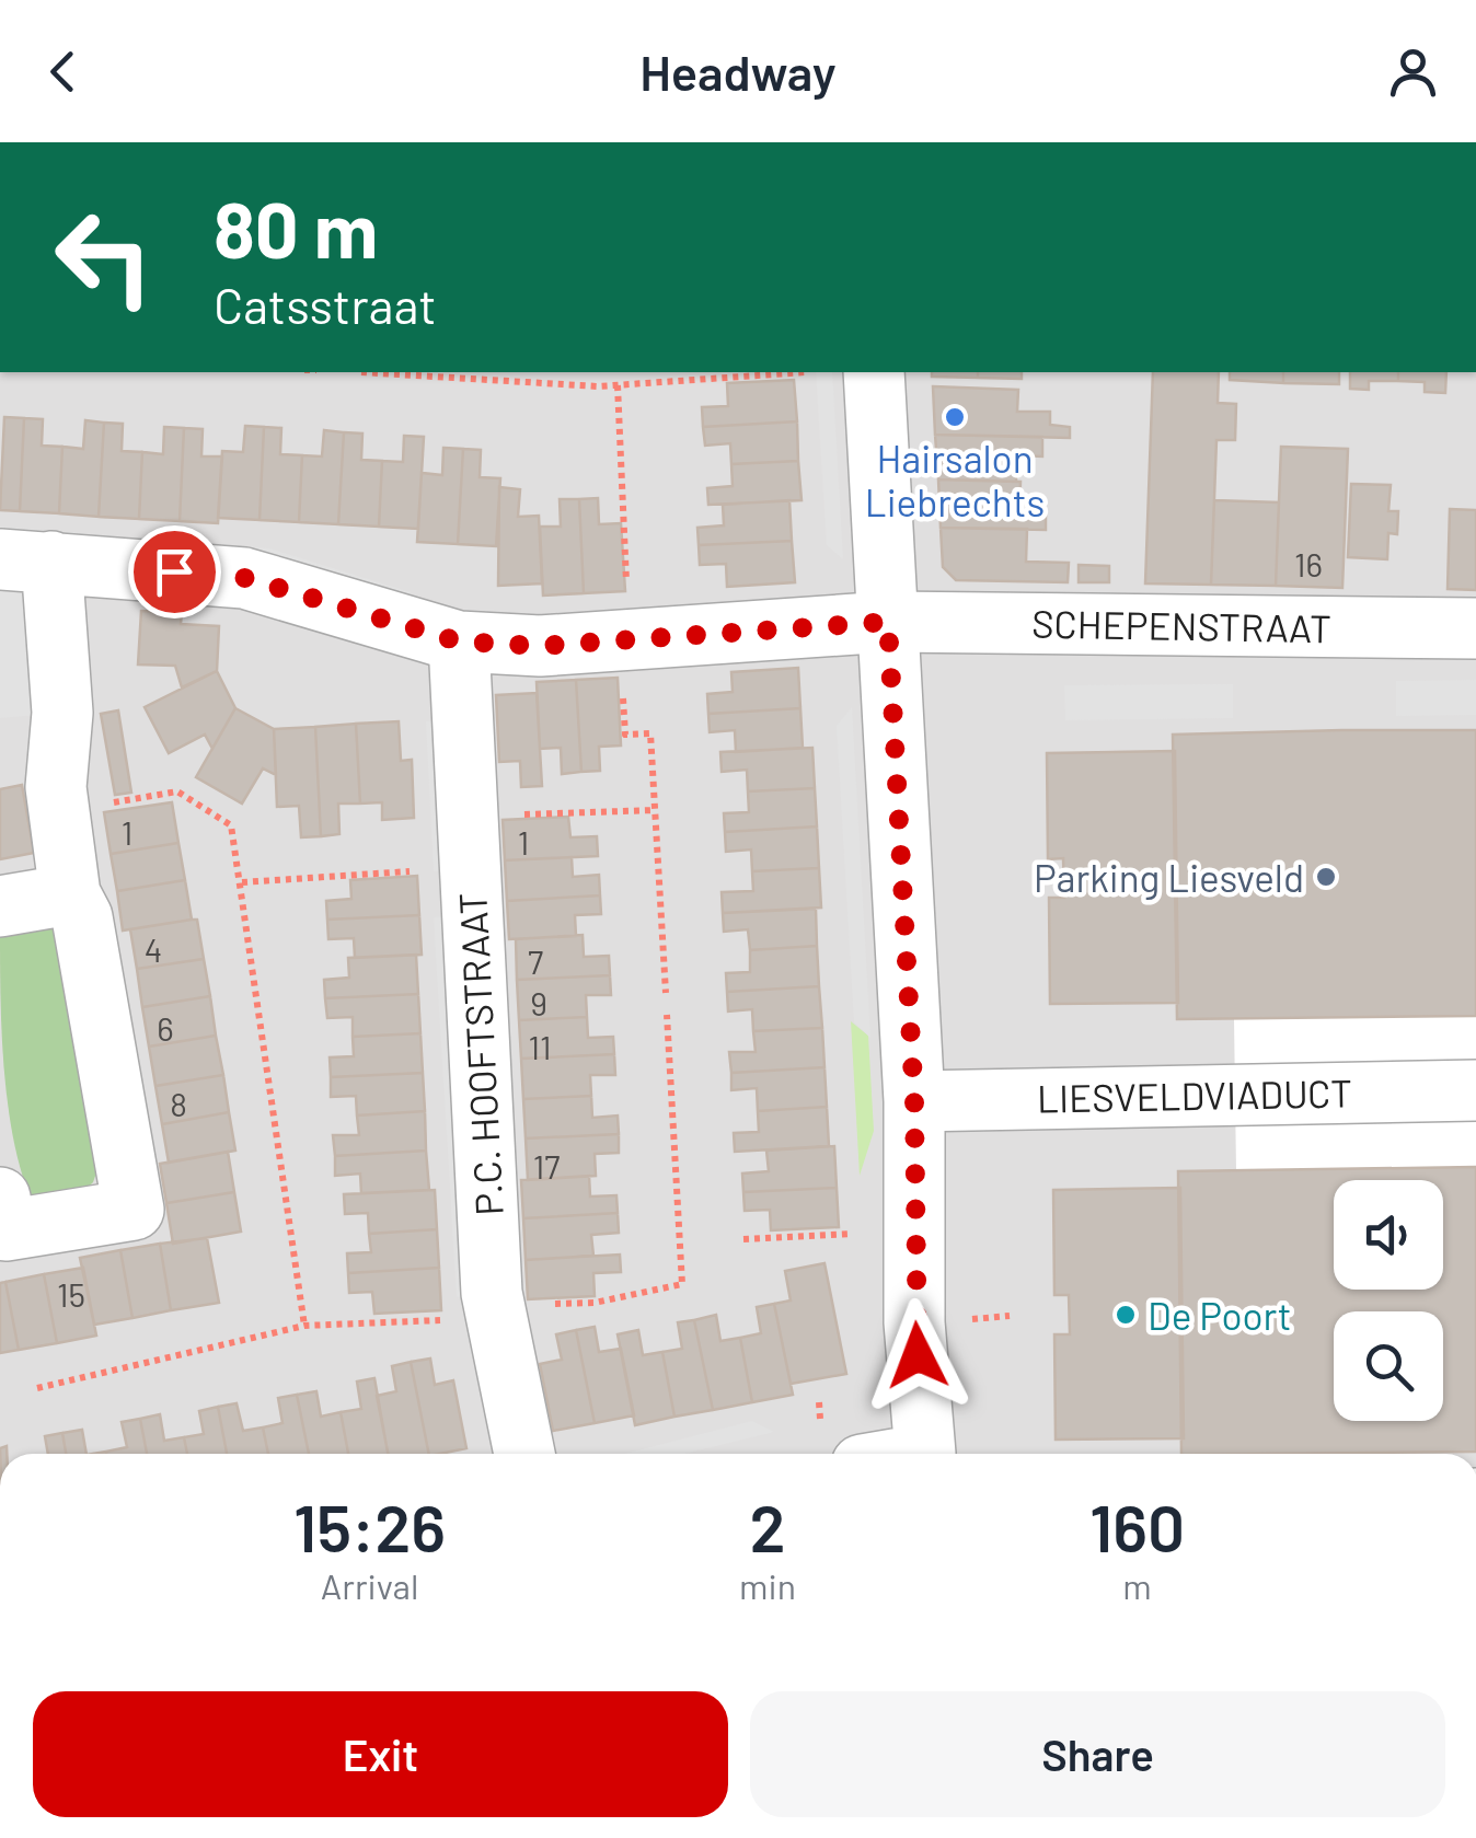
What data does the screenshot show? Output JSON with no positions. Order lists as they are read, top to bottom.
{
  "streets": {
    "street": ["SCHEPENSTRAAT", "P.C. HOOFTSTRAAT", "LIESVELDVIADUCT"]
  },
  "crossings": [
    ["SCHEPENSTRAAT", "P.C. HOOFTSTRAAT"]
  ],
  "places": ["Hairsalon Liebrechts", "Parking Liesveld", "De Poort"],
  "house_numbers": [
    "16",
    "1",
    "1",
    "4",
    "7",
    "9",
    "6",
    "11",
    "8",
    "17",
    "15"
  ],
  "page": {
    "header": "Headway",
    "turn": ["80 m", "Catsstraat"],
    "eta": [
      "15:26",
      "Arrival",
      "2",
      "min",
      "160",
      "m"
    ],
    "buttons": ["Exit", "Share"]
  }
}
